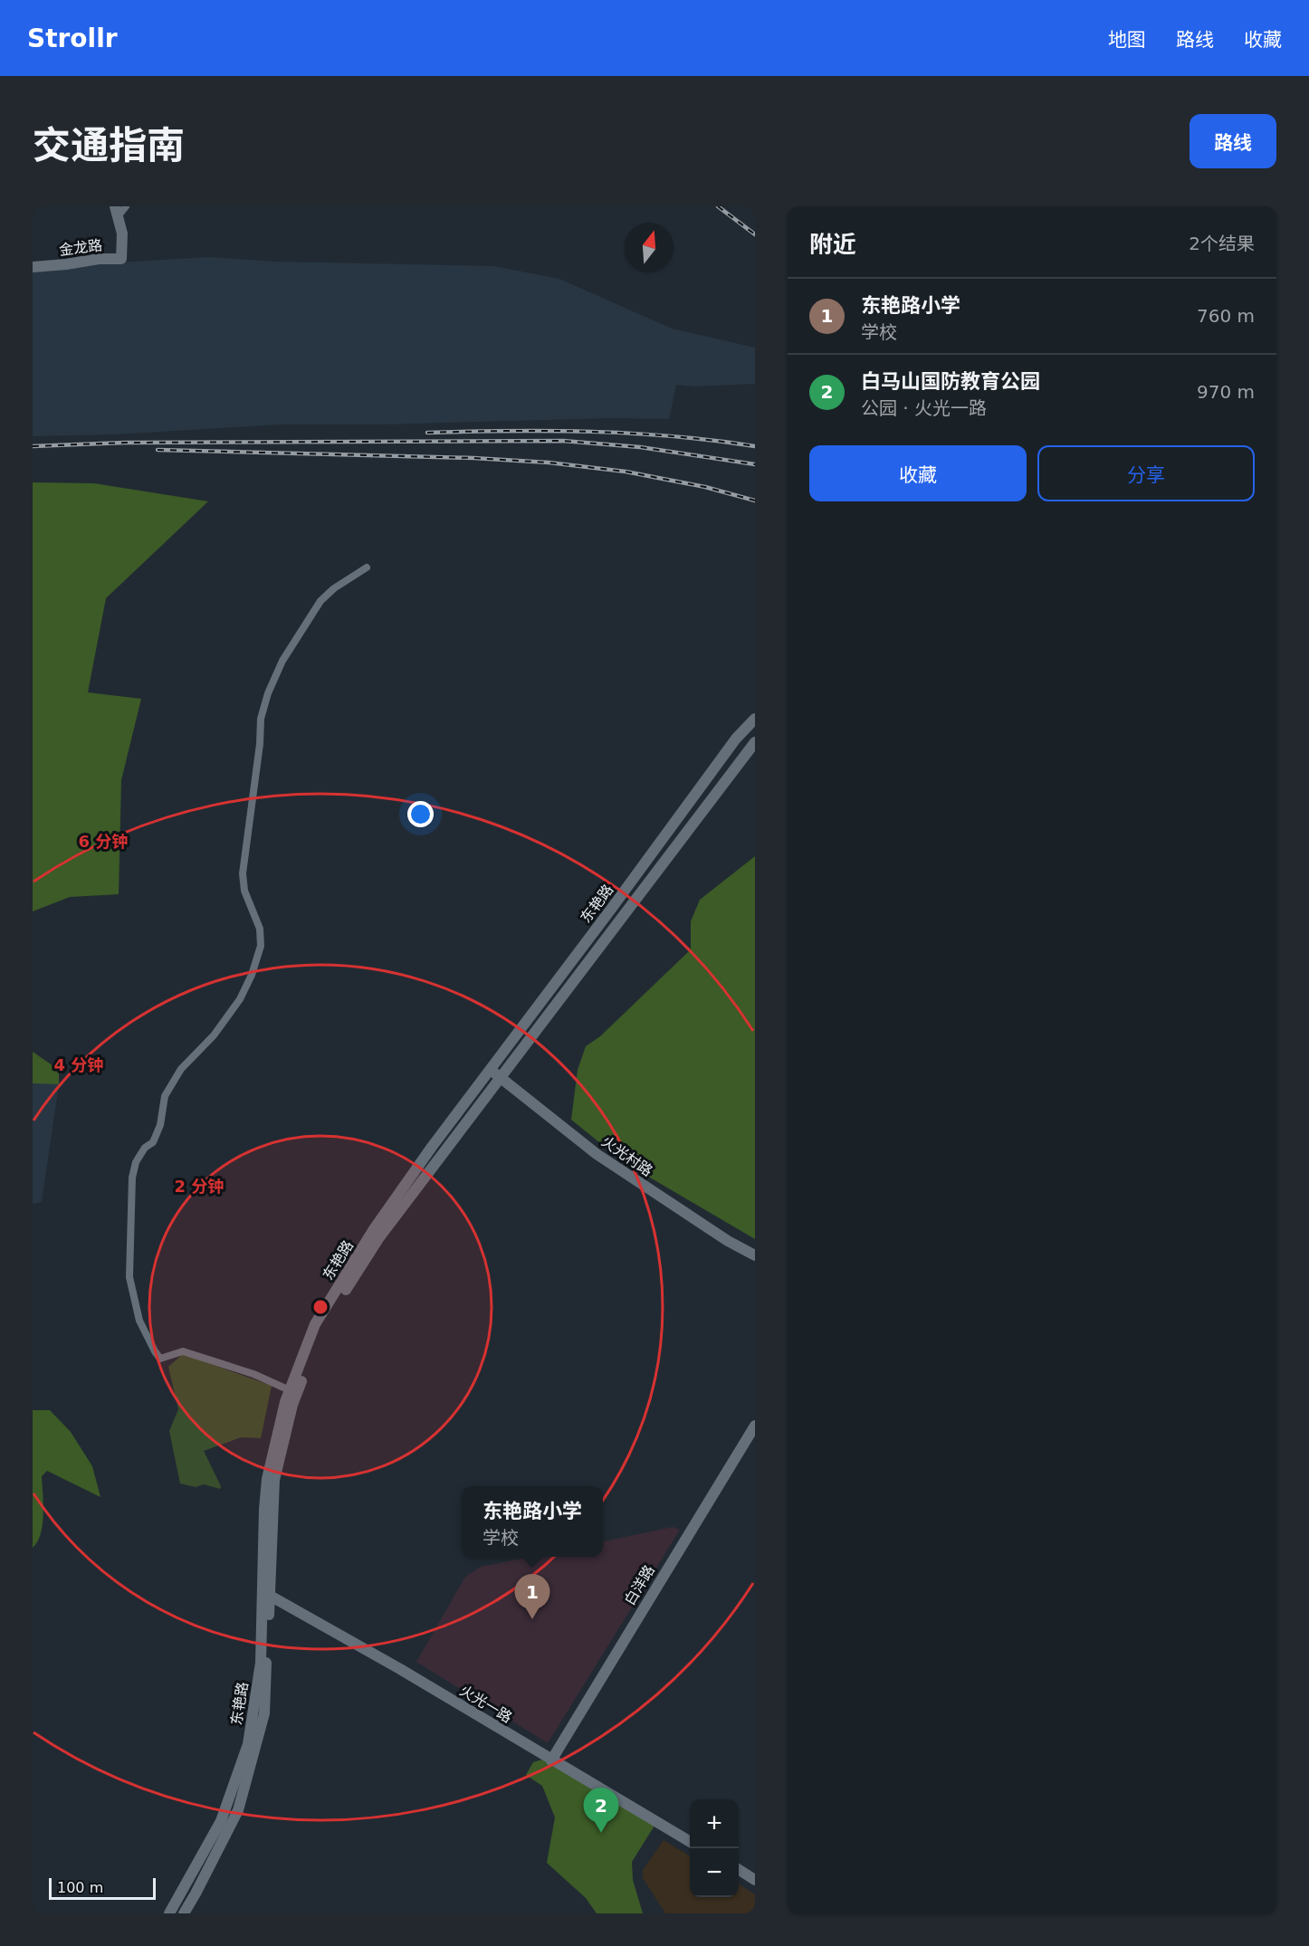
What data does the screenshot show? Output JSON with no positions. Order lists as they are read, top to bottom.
{
  "streets": {
    "main road": [
      "金龙路",
      "东艳路",
      "火光村路",
      "白洋路",
      "火光一路"
    ]
  },
  "crossings": [
    ["东艳路", "火光村路"],
    ["东艳路", "火光一路"],
    ["白洋路", "火光一路"]
  ],
  "scale_bar": "100 m",
  "north": "top",
  "page": {
    "header": "Strollr",
    "nav": ["地图", "路线", "收藏"],
    "title": "交通指南",
    "buttons": [
      "路线",
      ["收藏", "分享"]
    ],
    "heading": ["附近", "2个结果"],
    "list": [
      {
        "mark": "1",
        "name": "东艳路小学",
        "note": "学校",
        "value": "760 m"
      },
      {
        "mark": "2",
        "name": "白马山国防教育公园",
        "note": "公园 · 火光一路",
        "value": "970 m"
      }
    ],
    "popup": ["东艳路小学", "学校"],
    "pins": ["1", "2"],
    "map_buttons": ["+", "−"],
    "scale": "100 m"
  },
  "rings": ["6 分钟", "4 分钟", "2 分钟"]
}
